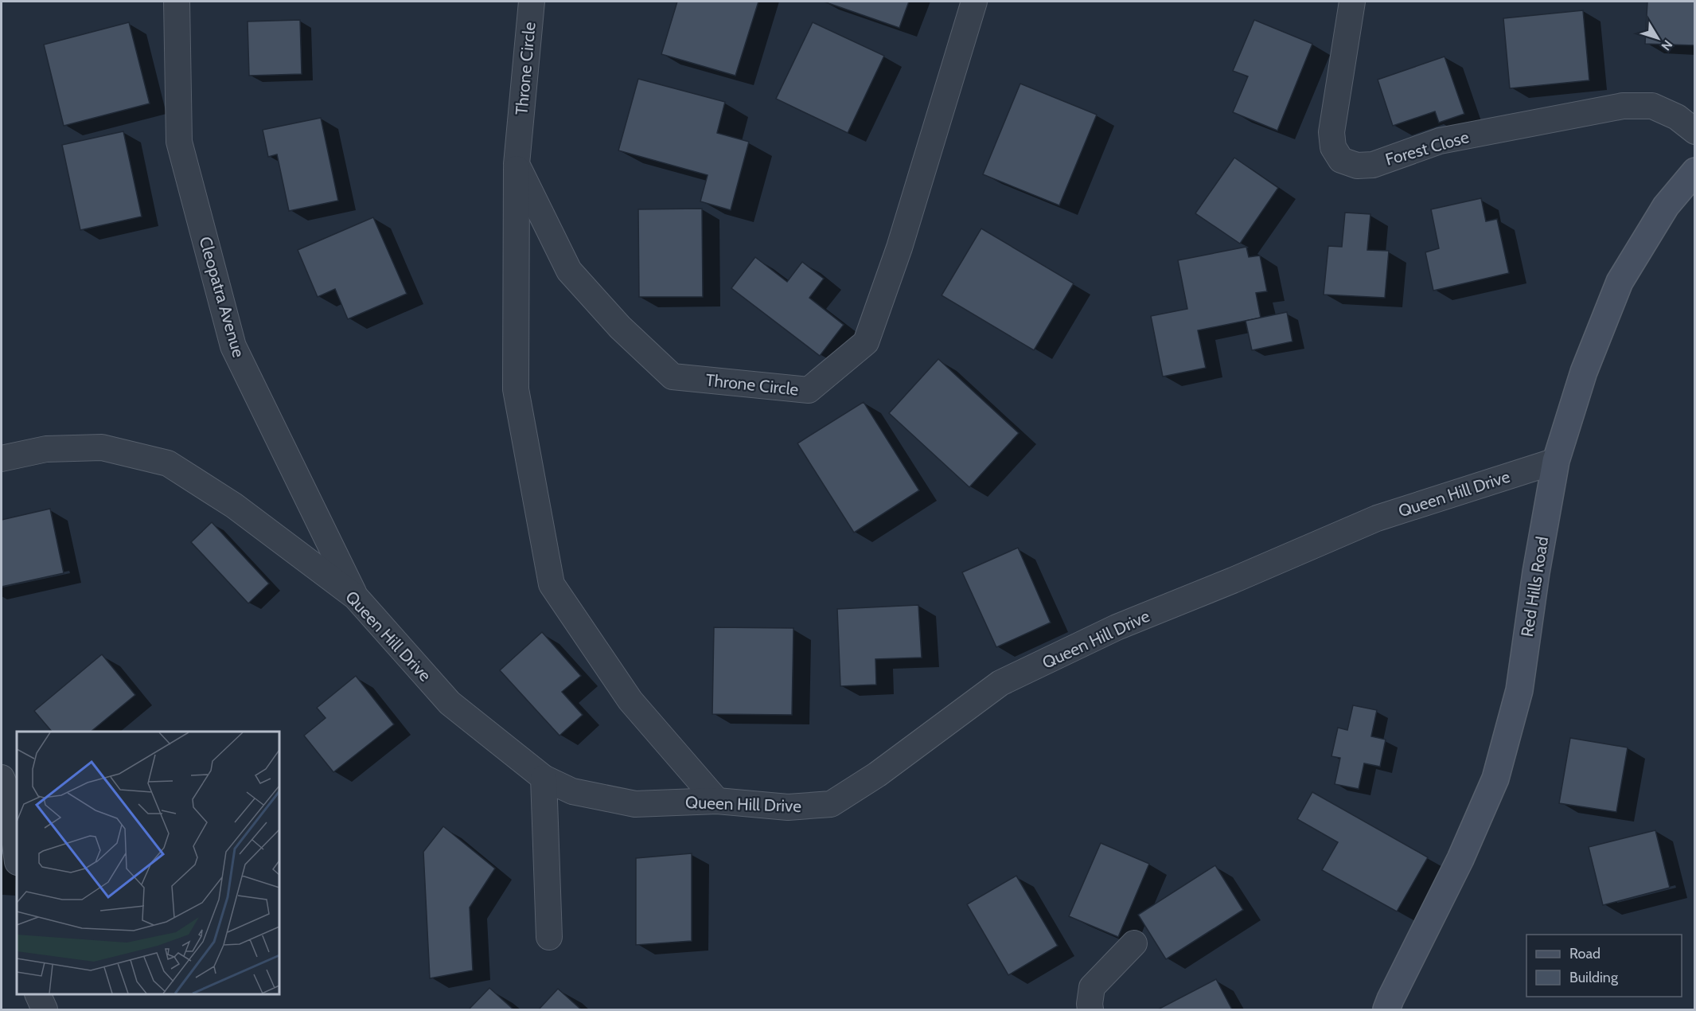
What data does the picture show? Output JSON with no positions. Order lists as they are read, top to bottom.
{
  "streets": {
    "main road": ["Red Hills Road"],
    "street": [
      "Throne Circle",
      "Forest Close",
      "Cleopatra Avenue",
      "Queen Hill Drive"
    ]
  },
  "crossings": [
    ["Throne Circle", "Queen Hill Drive"],
    ["Cleopatra Avenue", "Queen Hill Drive"],
    ["Queen Hill Drive", "Red Hills Road"]
  ],
  "legend": ["Road", "Building"],
  "north": "bottom right"
}
